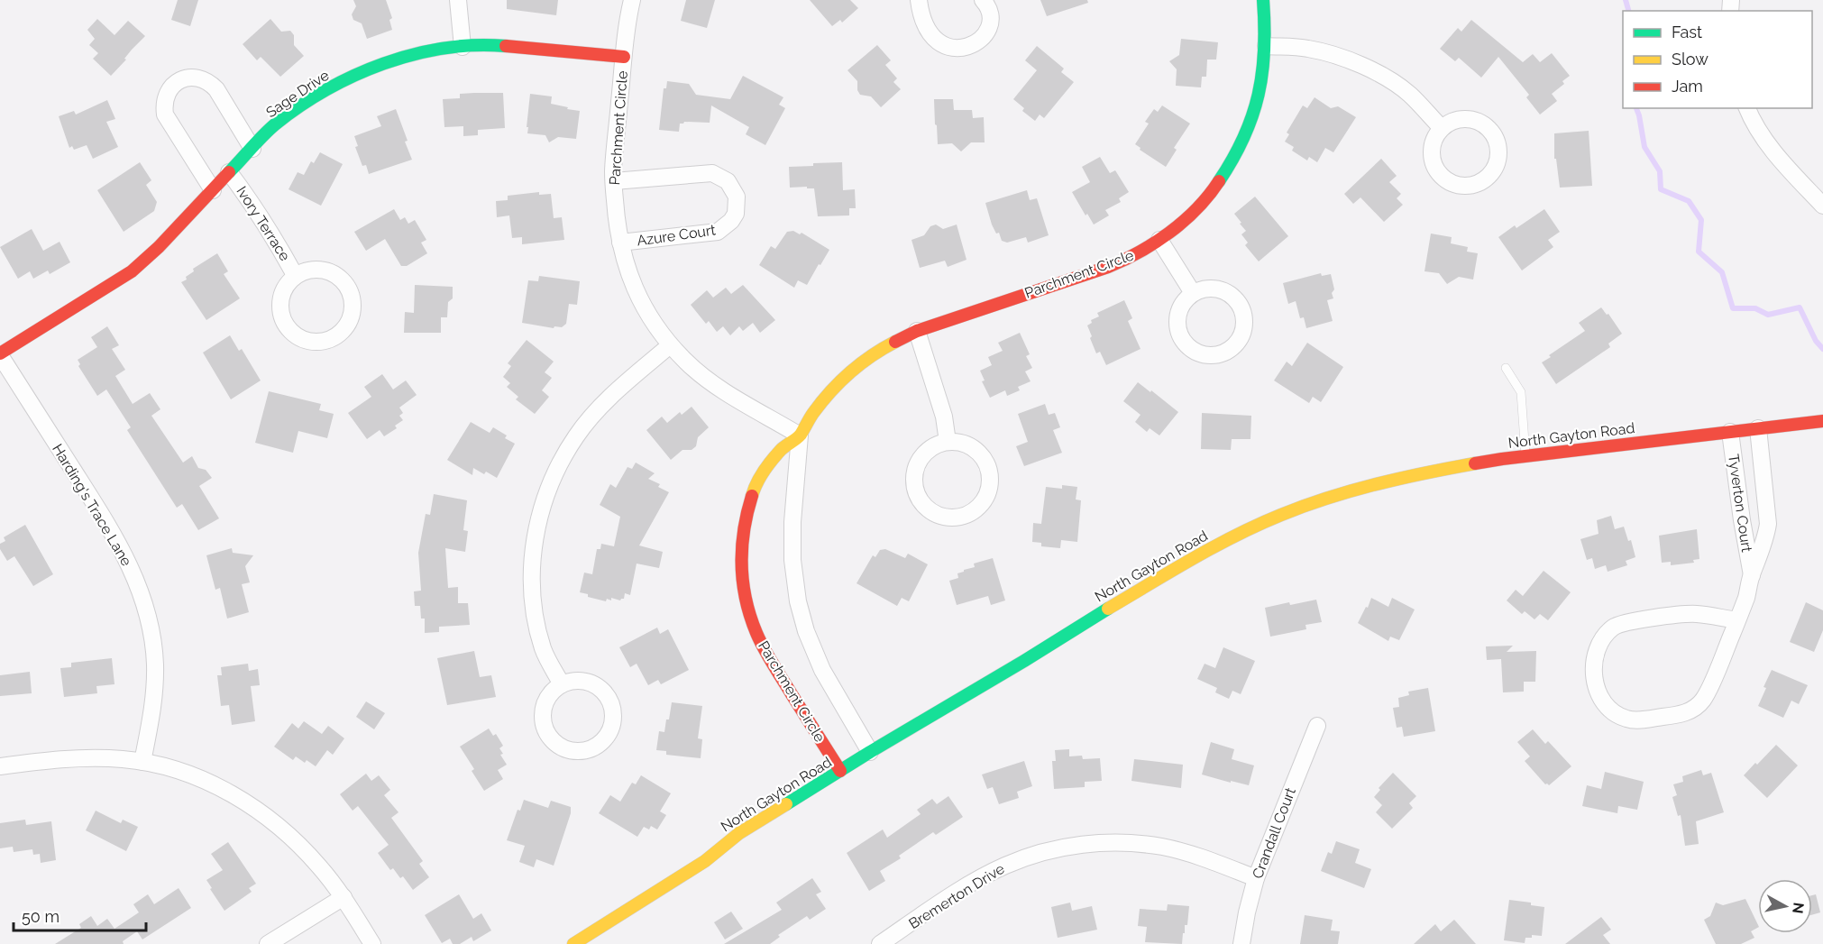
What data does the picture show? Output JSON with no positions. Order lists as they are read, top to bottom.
{
  "streets": {
    "street": [
      "Sage Drive",
      "Parchment Circle",
      "Ivory Terrace",
      "Azure Court",
      "North Gayton Road",
      "Tyverton Court",
      "Harding's Trace Lane",
      "Crandall Court",
      "Bremerton Drive"
    ]
  },
  "crossings": [
    ["Sage Drive", "Parchment Circle"],
    ["Sage Drive", "Ivory Terrace"],
    ["Sage Drive", "Harding's Trace Lane"],
    ["Parchment Circle", "Azure Court"],
    ["Parchment Circle", "North Gayton Road"],
    ["North Gayton Road", "Tyverton Court"],
    ["Crandall Court", "Bremerton Drive"]
  ],
  "legend": ["Fast", "Slow", "Jam"],
  "scale_bar": "50 m",
  "north": "right"
}
